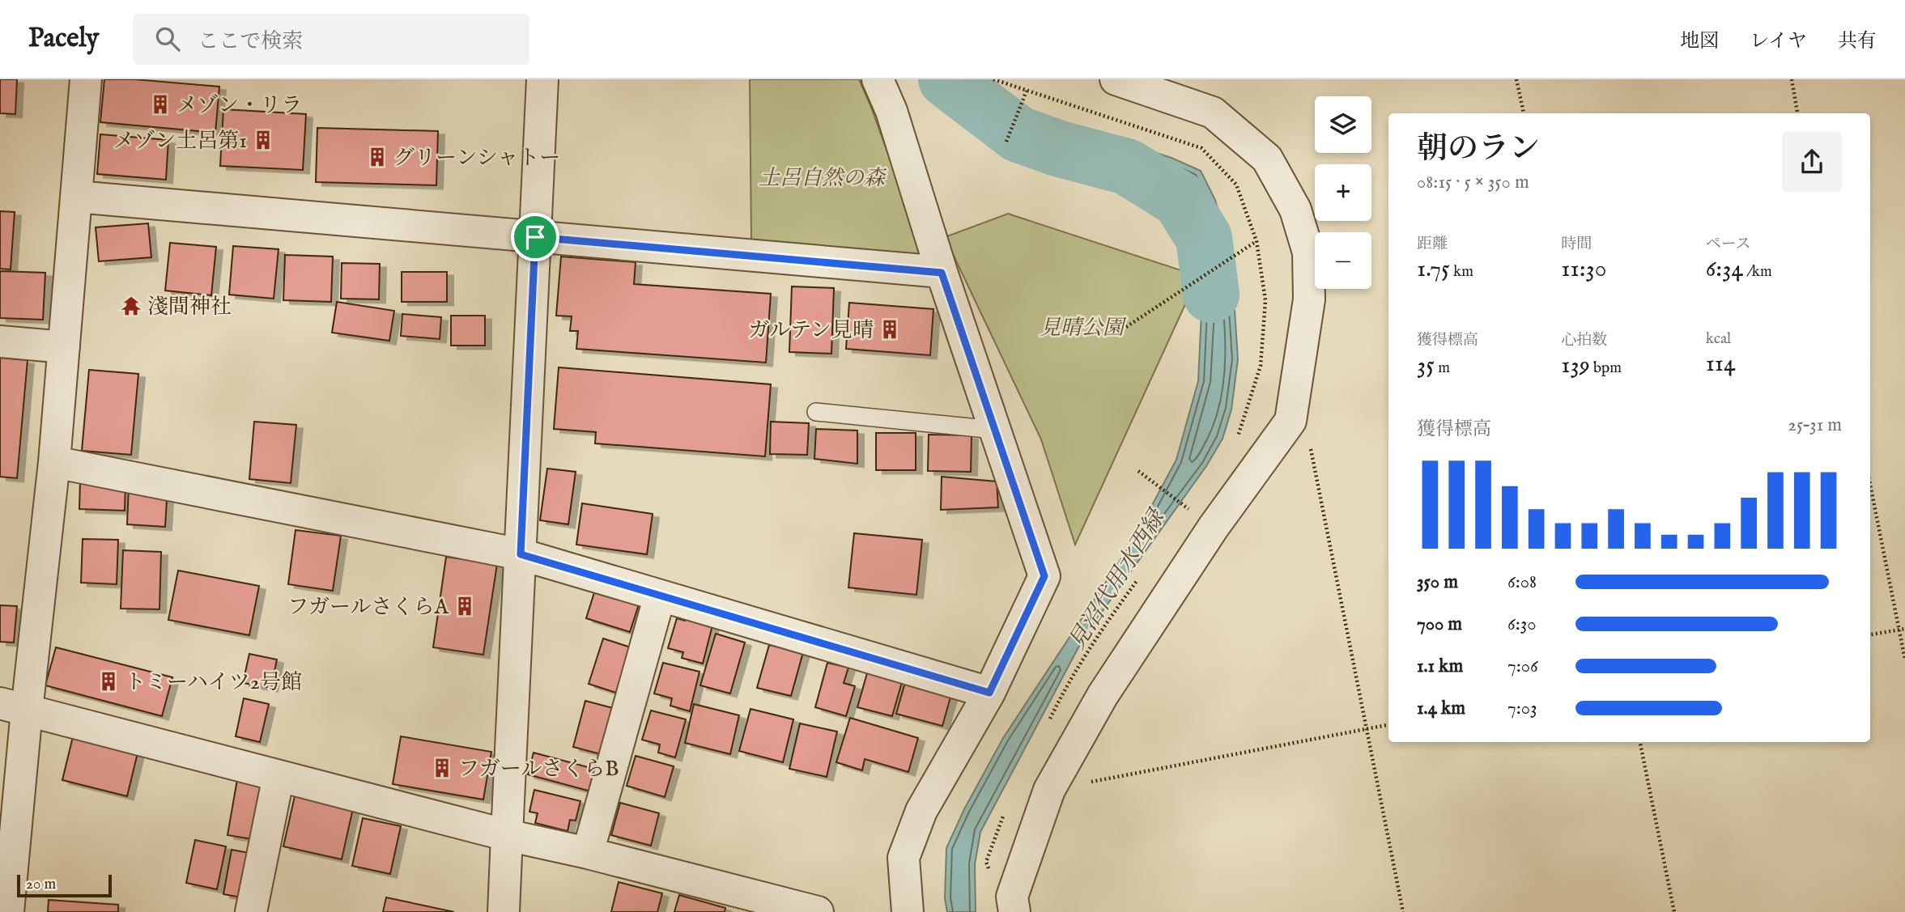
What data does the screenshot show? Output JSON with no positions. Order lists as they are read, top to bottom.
{
  "water": ["見沼代用水西緑"],
  "parks": ["土呂自然の森", "見晴公園"],
  "places": {
    "building": [
      "メゾン・リラ",
      "メゾン土呂第1",
      "グリーンシャトー",
      "ガルテン見晴",
      "フガールさくらA",
      "トミーハイツ2号館",
      "フガールさくらB"
    ],
    "temple": ["淺間神社"]
  },
  "scale_bar": "20 m",
  "page": {
    "header": "Pacely",
    "search": "ここで検索",
    "nav": ["地図", "レイヤ", "共有"],
    "map_buttons": ["+", "−"],
    "heading": ["朝のラン", "08:15 · 5 × 350 m"],
    "stats": [
      ["距離", "1.75 km"],
      ["時間", "11:30"],
      ["ペース", "6:34 /km"],
      ["獲得標高", "35 m"],
      ["心拍数", "139 bpm"],
      ["kcal", "114"]
    ],
    "chart": ["獲得標高", "25–31 m"],
    "list": [
      {
        "name": "350 m",
        "note": "6:08"
      },
      {
        "name": "700 m",
        "note": "6:30"
      },
      {
        "name": "1.1 km",
        "note": "7:06"
      },
      {
        "name": "1.4 km",
        "note": "7:03"
      }
    ],
    "scale": "20 m"
  }
}
